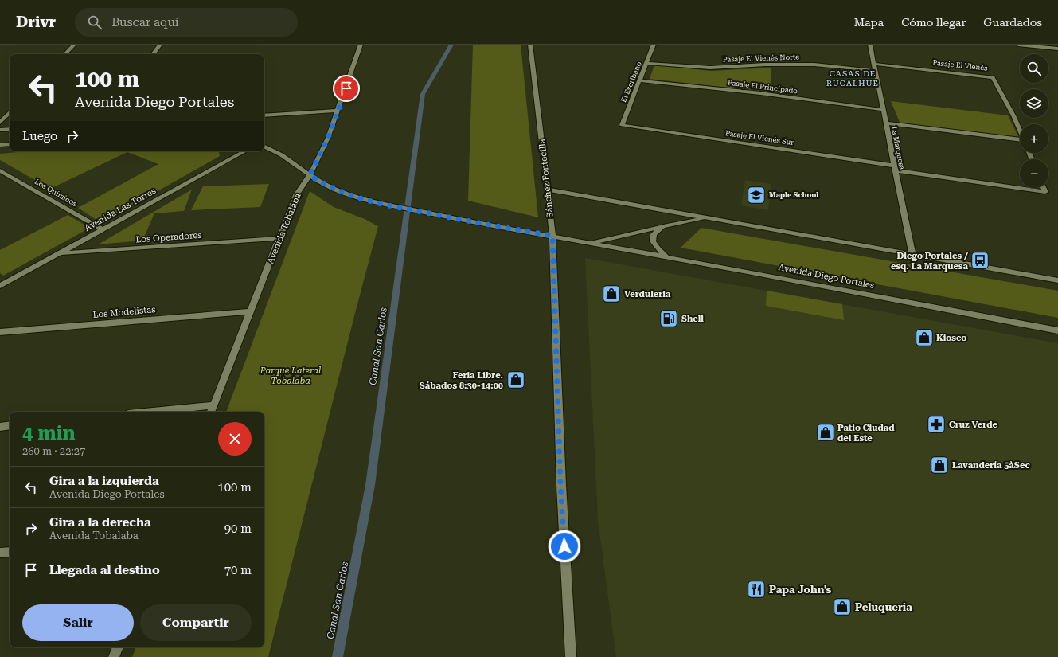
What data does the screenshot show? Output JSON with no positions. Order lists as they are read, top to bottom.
{
  "streets": {
    "street": [
      "Pasaje El Vienés Norte",
      "Pasaje El Vienés",
      "El Escribano",
      "Pasaje El Principado",
      "Pasaje El Vienés Sur",
      "La Marquesa",
      "Sánchez Fontecilla",
      "Los Químicos",
      "Avenida Las Torres",
      "Avenida Tobalaba",
      "Los Operadores",
      "Avenida Diego Portales",
      "Los Modelistas"
    ]
  },
  "crossings": [
    ["Pasaje El Vienés Norte", "El Escribano"],
    ["Pasaje El Vienés Norte", "La Marquesa"],
    ["Pasaje El Vienés", "La Marquesa"],
    ["El Escribano", "Pasaje El Principado"],
    ["El Escribano", "Pasaje El Vienés Sur"],
    ["Pasaje El Principado", "La Marquesa"],
    ["Pasaje El Vienés Sur", "La Marquesa"],
    ["La Marquesa", "Avenida Diego Portales"],
    ["Sánchez Fontecilla", "Avenida Diego Portales"],
    ["Los Químicos", "Avenida Las Torres"],
    ["Avenida Las Torres", "Los Operadores"],
    ["Avenida Tobalaba", "Los Operadores"],
    ["Avenida Tobalaba", "Avenida Diego Portales"],
    ["Avenida Tobalaba", "Los Modelistas"]
  ],
  "districts": ["CASAS DE RUCALHUE"],
  "water": ["Canal San Carlos"],
  "parks": ["Parque Lateral Tobalaba"],
  "places": {
    "school or university": ["Maple School"],
    "bus stop": ["Diego Portales / esq. La Marquesa"],
    "shop": [
      "Verduleria",
      "Kiosco",
      "Feria Libre. Sábados 8:30-14:00",
      "Patio Ciudad del Este",
      "Lavandería 5àSec",
      "Peluqueria"
    ],
    "fuel station": ["Shell"],
    "pharmacy": ["Cruz Verde"],
    "restaurant": ["Papa John's"]
  },
  "page": {
    "header": "Drivr",
    "search": "Buscar aquí",
    "nav": ["Mapa", "Cómo llegar", "Guardados"],
    "map_buttons": ["+", "−"],
    "turn": ["100 m", "Avenida Diego Portales"],
    "then": "Luego",
    "heading": ["4 min", "260 m · 22:27"],
    "list": [
      {
        "name": "Gira a la izquierda",
        "note": "Avenida Diego Portales",
        "value": "100 m"
      },
      {
        "name": "Gira a la derecha",
        "note": "Avenida Tobalaba",
        "value": "90 m"
      },
      {
        "name": "Llegada al destino",
        "value": "70 m"
      }
    ],
    "buttons": ["Salir", "Compartir"]
  }
}
